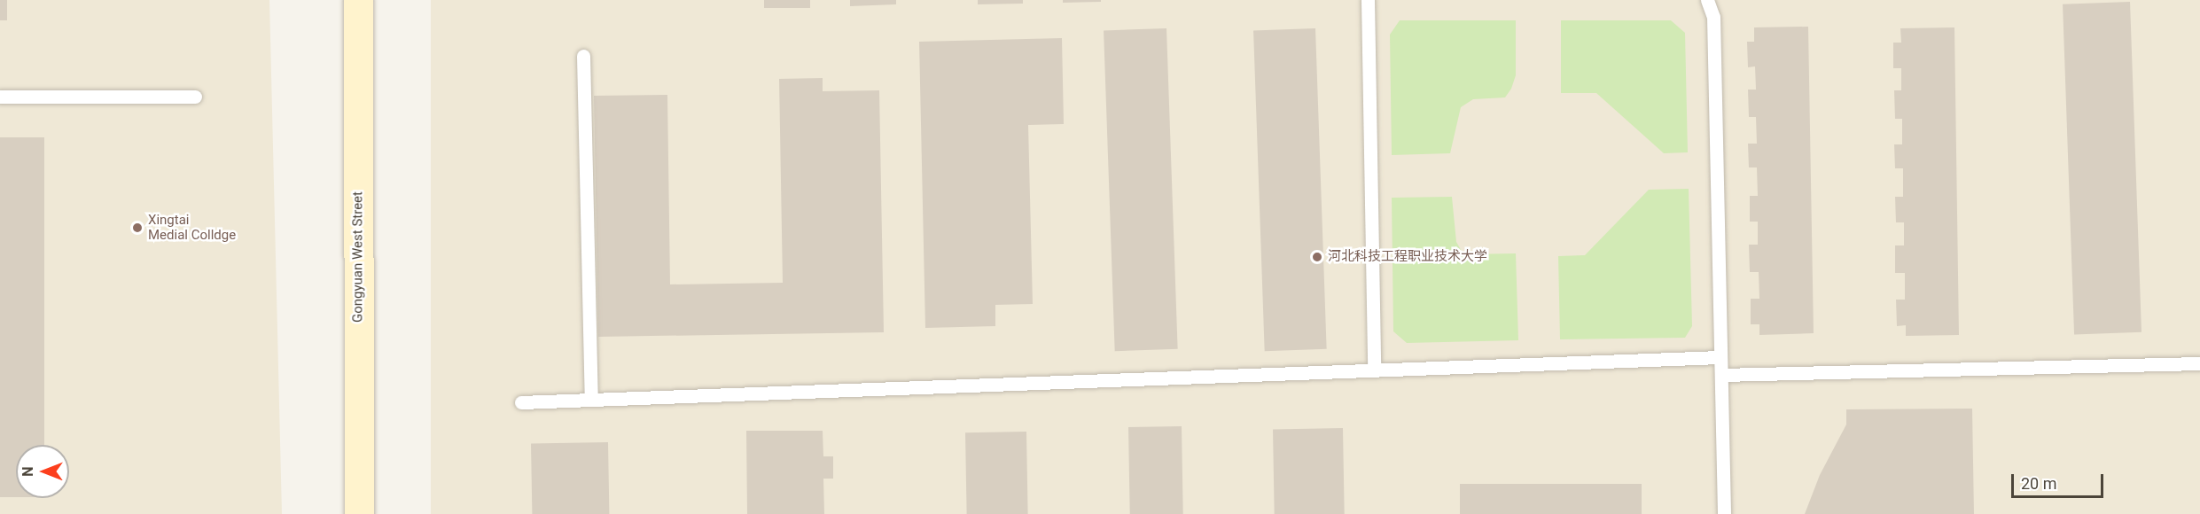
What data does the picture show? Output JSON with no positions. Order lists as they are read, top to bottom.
{
  "streets": {
    "street": ["Gongyuan West Street"]
  },
  "places": ["Xingtai Medial Colldge", "河北科技工程职业技术大学"],
  "scale_bar": "20 m",
  "north": "left"
}
